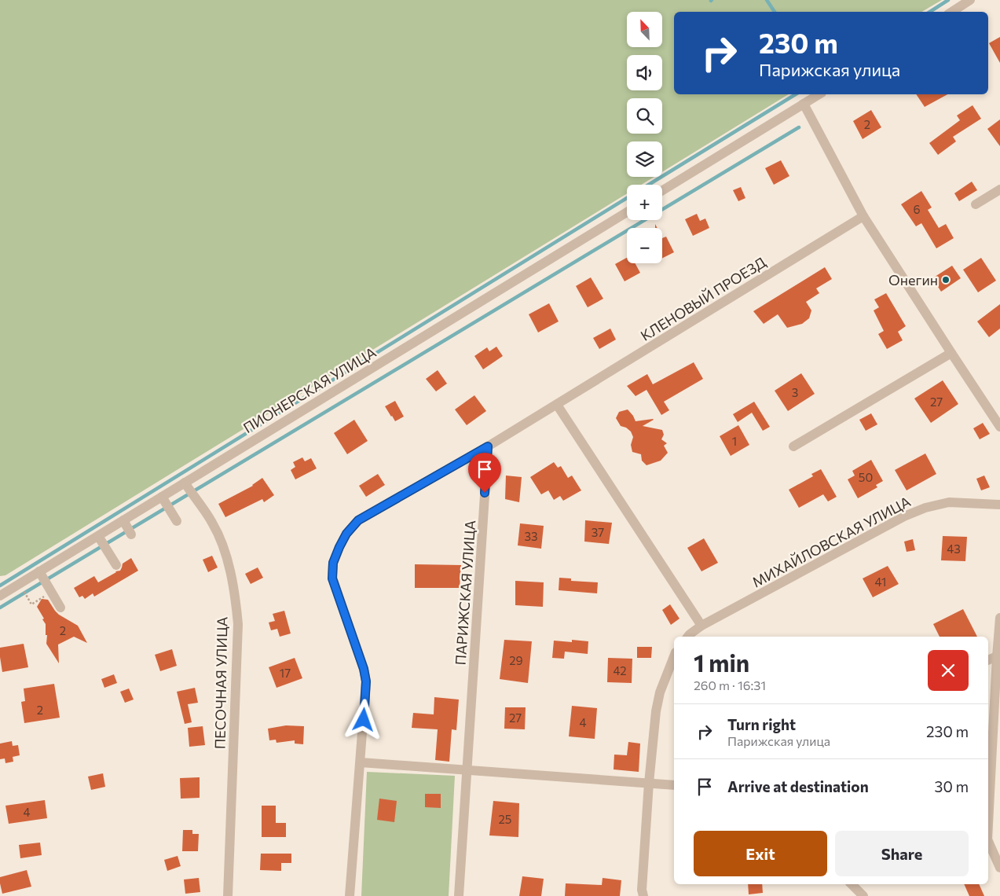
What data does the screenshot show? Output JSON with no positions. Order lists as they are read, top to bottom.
{
  "streets": {
    "street": [
      "КЛЕНОВЫЙ ПРОЕЗД",
      "ПИОНЕРСКАЯ УЛИЦА",
      "МИХАЙЛОВСКАЯ УЛИЦА",
      "ПАРИЖСКАЯ УЛИЦА",
      "ПЕСОЧНАЯ УЛИЦА"
    ]
  },
  "crossings": [
    ["ПИОНЕРСКАЯ УЛИЦА", "ПЕСОЧНАЯ УЛИЦА"]
  ],
  "places": ["Онегин"],
  "house_numbers": [
    "2",
    "6",
    "3",
    "27",
    "1",
    "50",
    "37",
    "33",
    "43",
    "41",
    "2",
    "29",
    "42",
    "17",
    "2",
    "27",
    "4",
    "4",
    "25"
  ],
  "north": "top left",
  "page": {
    "map_buttons": ["+", "−"],
    "turn": ["230 m", "Парижская улица"],
    "heading": ["1 min", "260 m · 16:31"],
    "list": [
      {
        "name": "Turn right",
        "note": "Парижская улица",
        "value": "230 m"
      },
      {
        "name": "Arrive at destination",
        "value": "30 m"
      }
    ],
    "buttons": ["Exit", "Share"]
  }
}
